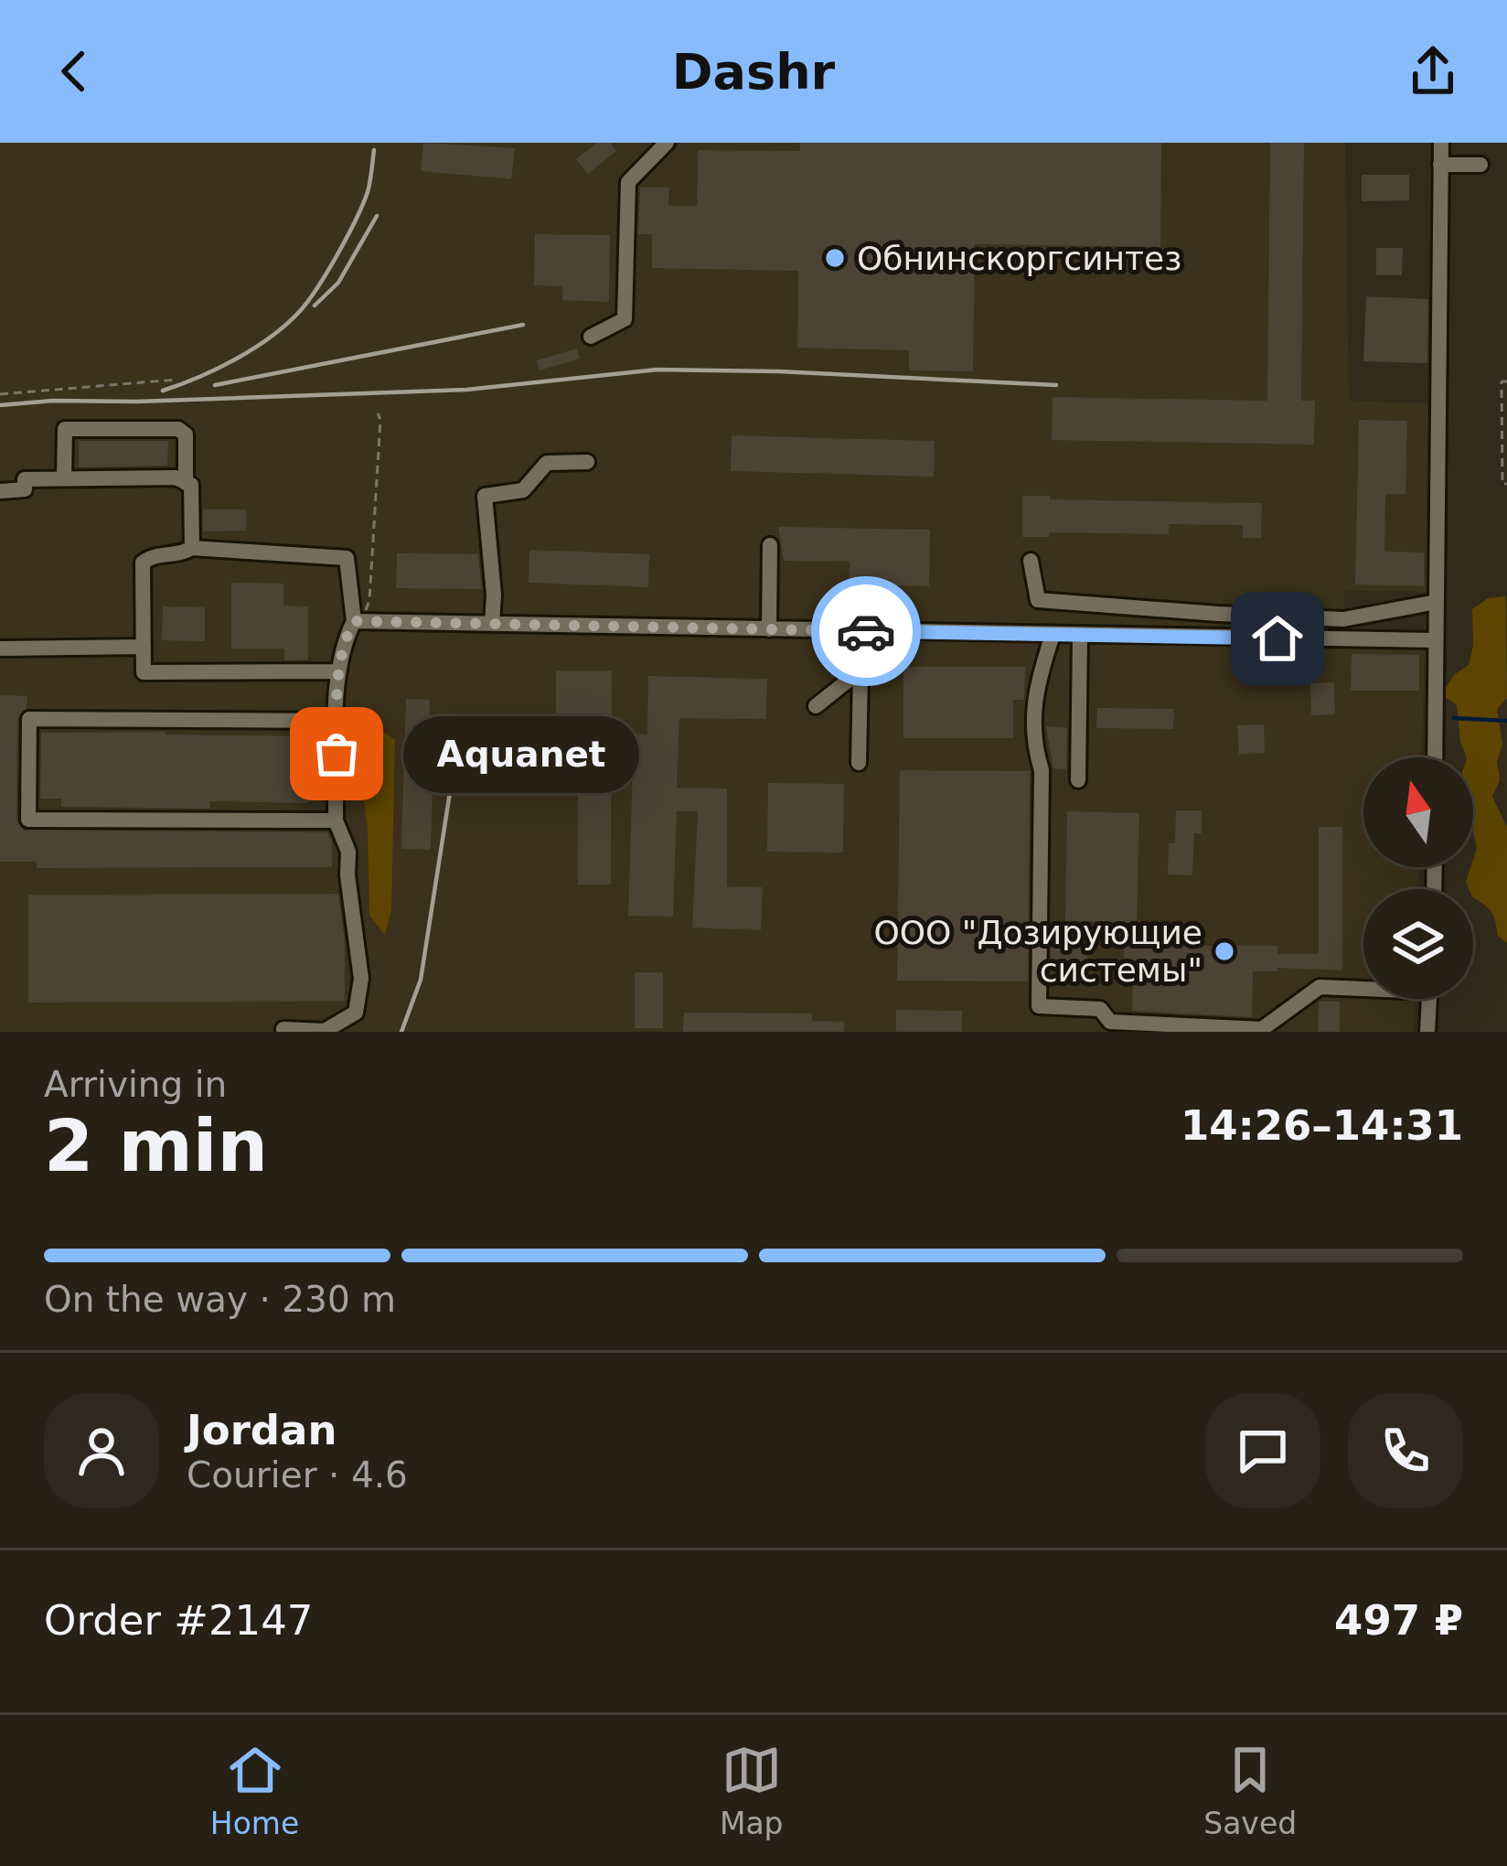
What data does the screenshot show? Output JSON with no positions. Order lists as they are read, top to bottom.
{
  "places": ["Обнинскоргсинтез", "Aquanet", "ООО \"Дозирующие системы\""],
  "north": "top",
  "page": {
    "header": "Dashr",
    "bubble": "Aquanet",
    "heading": ["2 min", "Arriving in", "14:26–14:31"],
    "panel": [
      "Jordan",
      "Courier · 4.6",
      "Order #2147",
      "497 ₽"
    ],
    "bar": "On the way · 230 m",
    "tabs": ["Home", "Map", "Saved"]
  }
}
